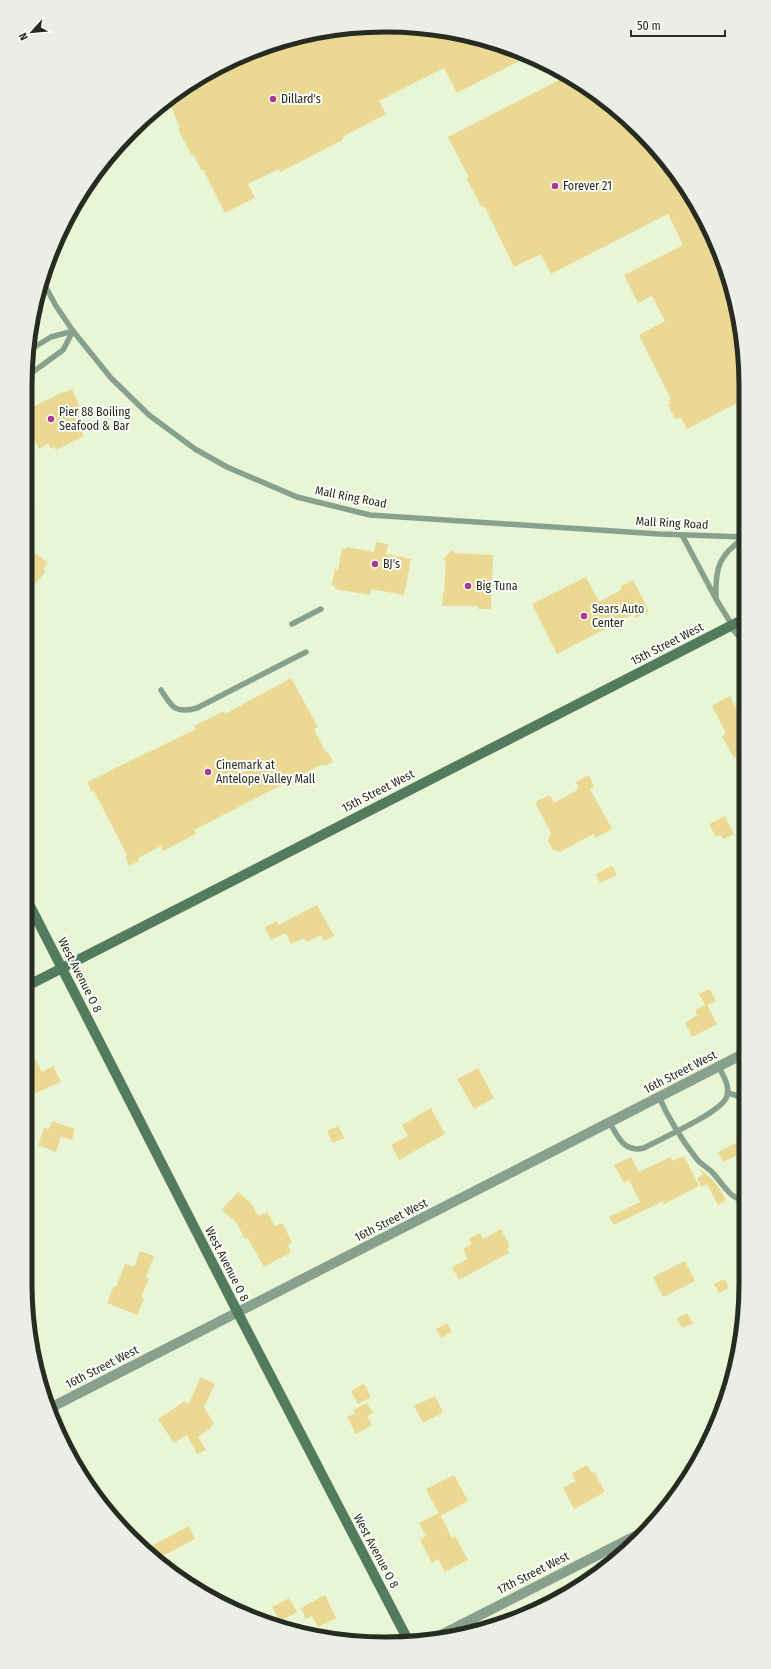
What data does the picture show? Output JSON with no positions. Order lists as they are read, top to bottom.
{
  "streets": {
    "street": [
      "15th Street West",
      "West Avenue O 8",
      "16th Street West",
      "17th Street West"
    ],
    "lane": ["Mall Ring Road"]
  },
  "crossings": [
    ["15th Street West", "West Avenue O 8"],
    ["West Avenue O 8", "16th Street West"]
  ],
  "places": [
    "Dillard's",
    "Forever 21",
    "Pier 88 Boiling Seafood & Bar",
    "BJ's",
    "Big Tuna",
    "Sears Auto Center",
    "Cinemark at Antelope Valley Mall"
  ],
  "scale_bar": "50 m",
  "north": "bottom left"
}
